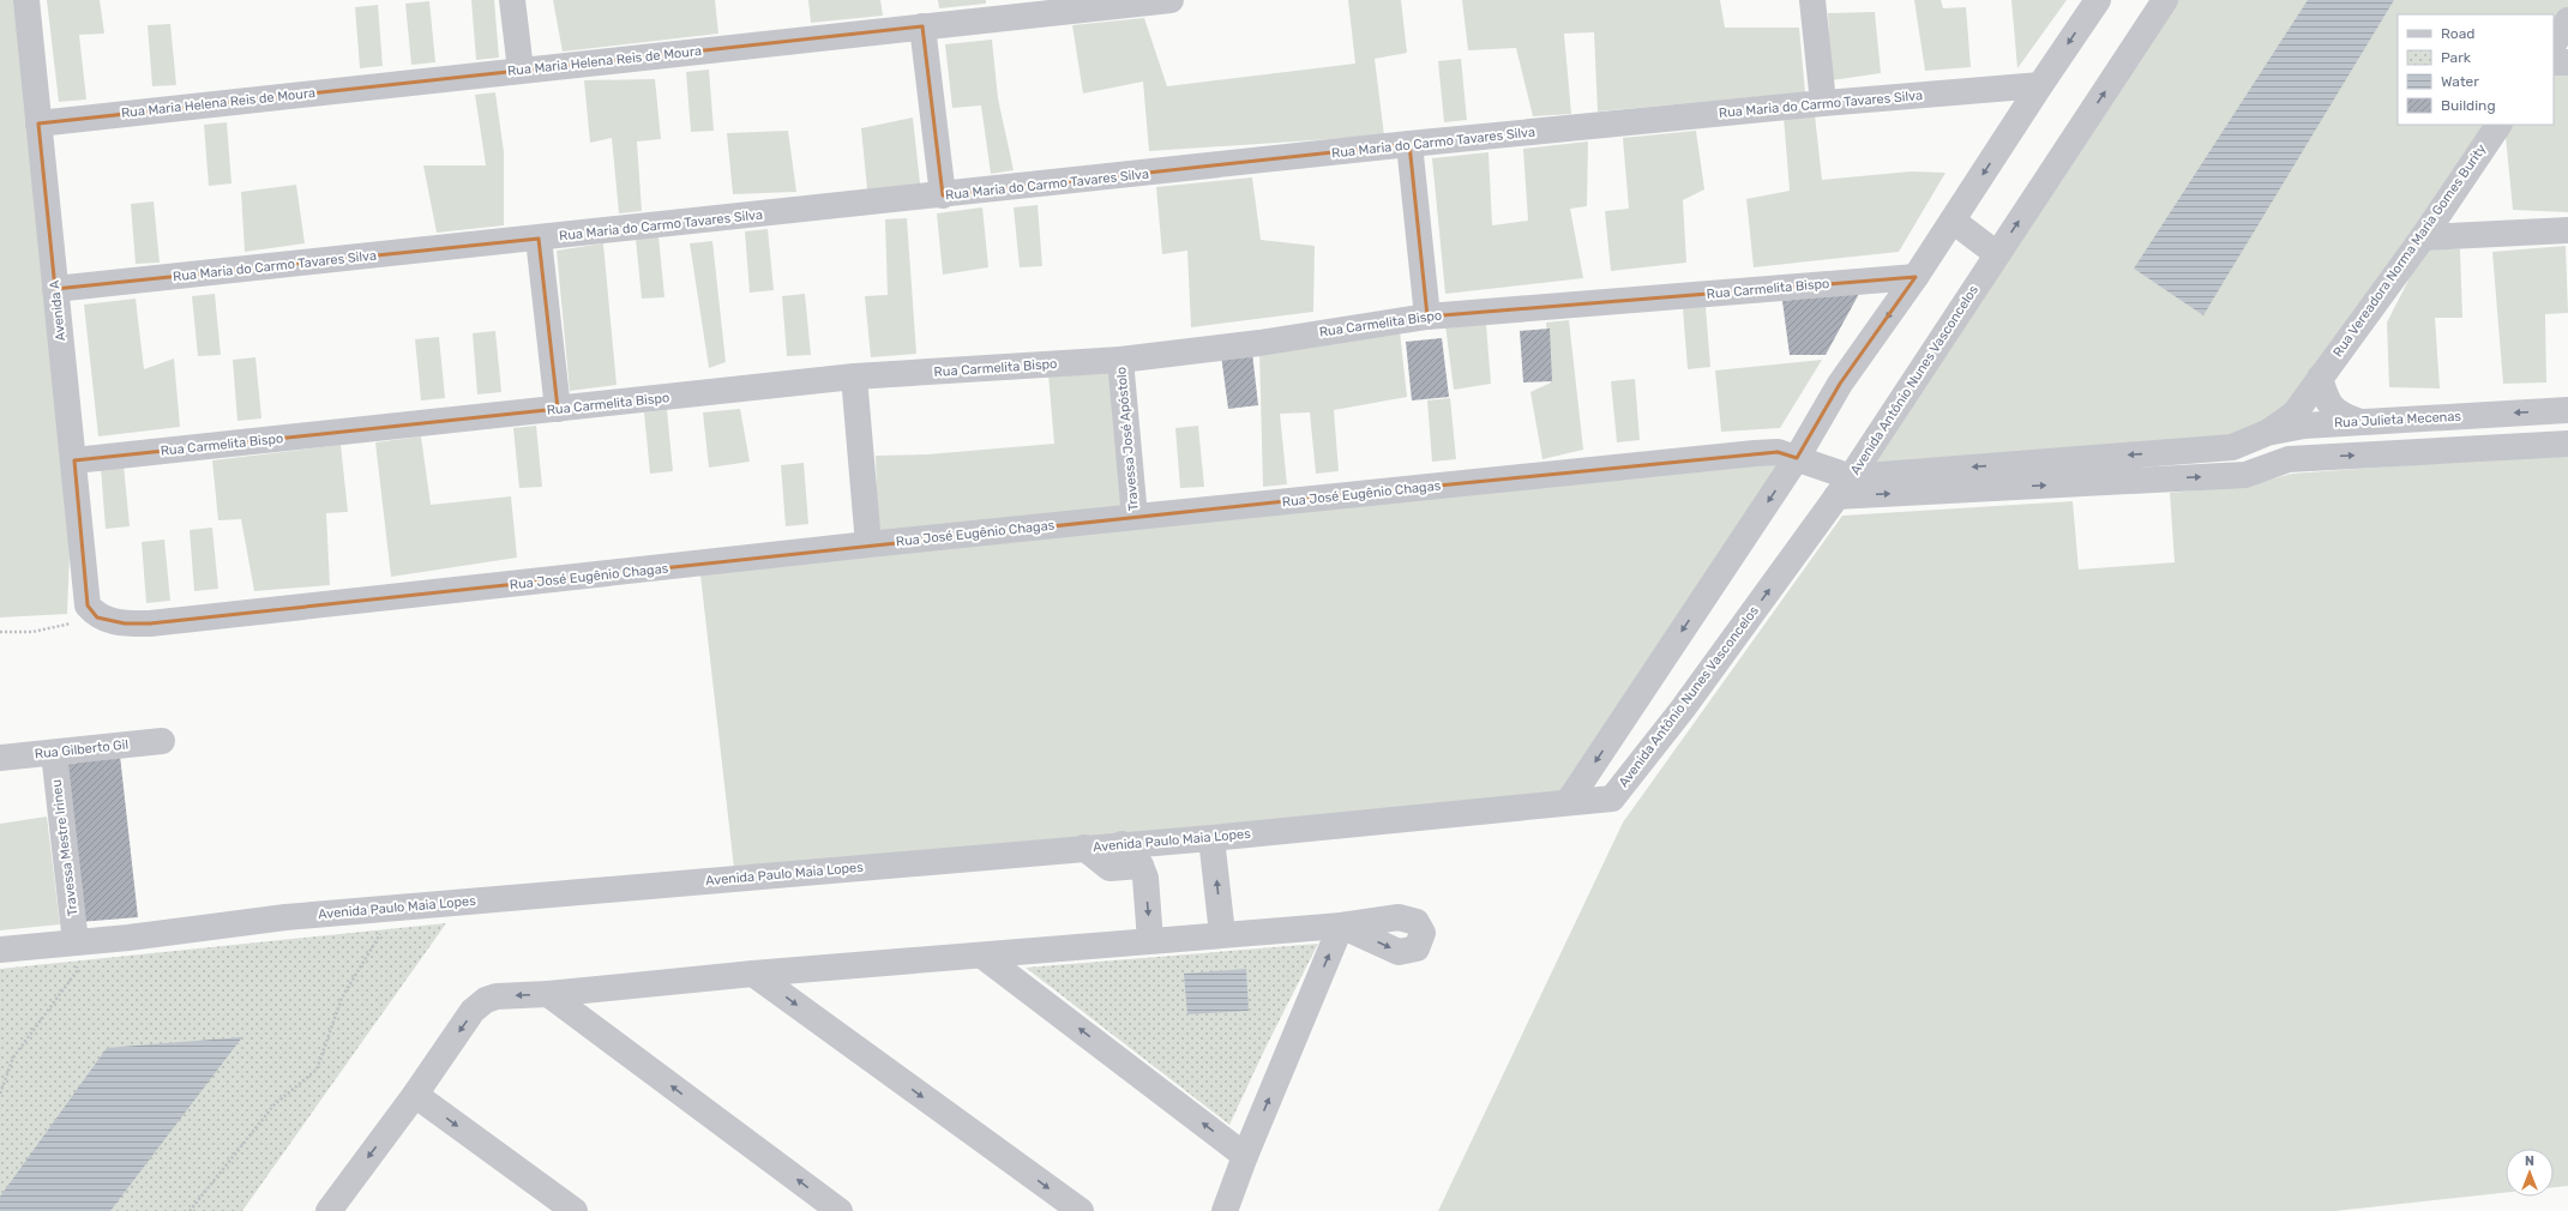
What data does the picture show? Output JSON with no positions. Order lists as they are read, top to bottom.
{
  "streets": {
    "street": [
      "Rua Maria Helena Reis de Moura",
      "Rua Maria do Carmo Tavares Silva",
      "Rua Vereadora Norma Maria Gomes Burity",
      "Rua Carmelita Bispo",
      "Avenida A",
      "Avenida Antônio Nunes Vasconcelos",
      "Rua Julieta Mecenas",
      "Travessa José Apóstolo",
      "Rua José Eugênio Chagas",
      "Rua Gilberto Gil",
      "Avenida Paulo Maia Lopes",
      "Travessa Mestre Irineu"
    ]
  },
  "crossings": [
    ["Rua Maria Helena Reis de Moura", "Avenida A"],
    ["Rua Maria do Carmo Tavares Silva", "Avenida A"],
    ["Rua Vereadora Norma Maria Gomes Burity", "Rua Julieta Mecenas"],
    ["Rua Carmelita Bispo", "Avenida A"],
    ["Rua Carmelita Bispo", "Travessa José Apóstolo"],
    ["Avenida A", "Rua José Eugênio Chagas"],
    ["Avenida Antônio Nunes Vasconcelos", "Rua Julieta Mecenas"],
    ["Avenida Antônio Nunes Vasconcelos", "Rua José Eugênio Chagas"],
    ["Avenida Antônio Nunes Vasconcelos", "Avenida Paulo Maia Lopes"],
    ["Rua Julieta Mecenas", "Rua José Eugênio Chagas"],
    ["Travessa José Apóstolo", "Rua José Eugênio Chagas"],
    ["Rua Gilberto Gil", "Travessa Mestre Irineu"],
    ["Avenida Paulo Maia Lopes", "Travessa Mestre Irineu"]
  ],
  "legend": [
    "Road",
    "Park",
    "Water",
    "Building"
  ],
  "north": "top"
}
